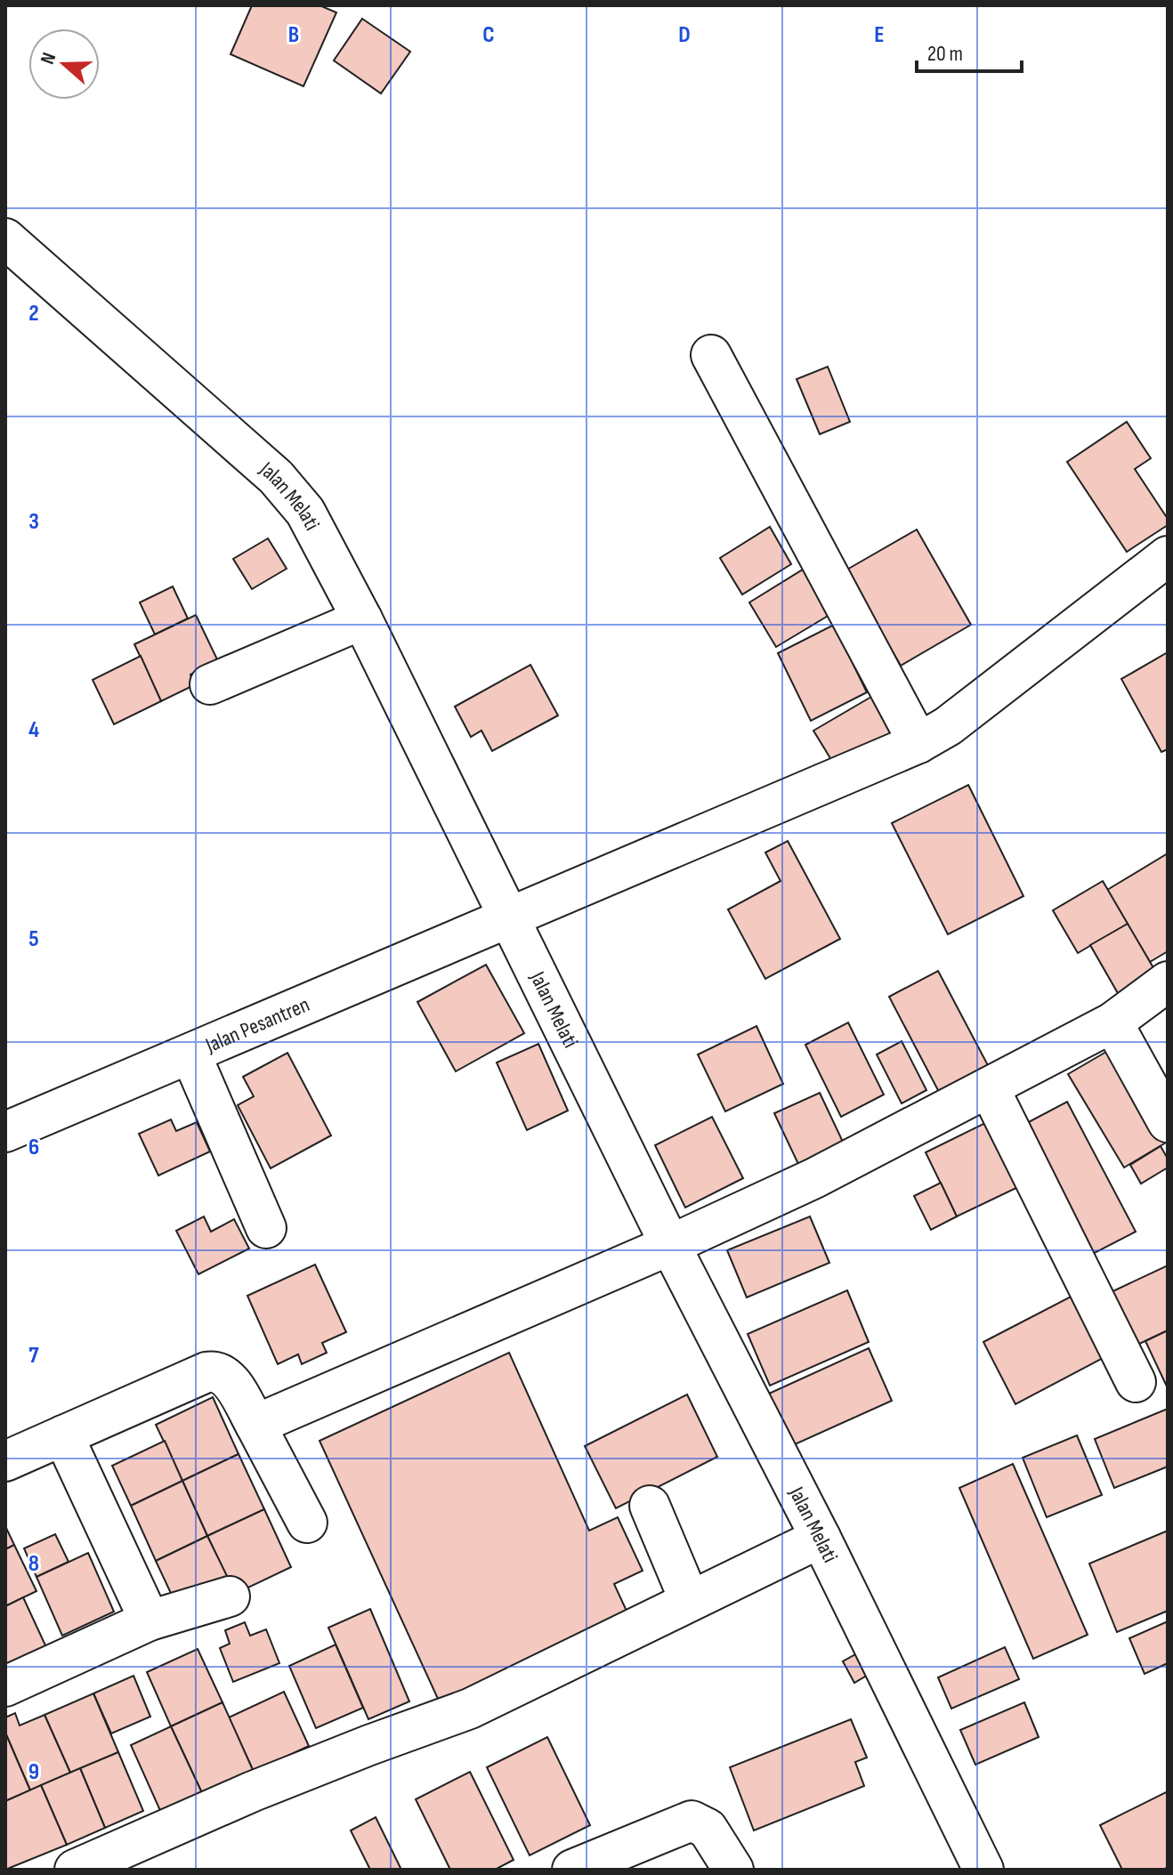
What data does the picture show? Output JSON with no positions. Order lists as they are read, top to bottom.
{
  "streets": {
    "street": ["Jalan Melati", "Jalan Pesantren"]
  },
  "crossings": [
    ["Jalan Melati", "Jalan Pesantren"]
  ],
  "scale_bar": "20 m",
  "north": "left",
  "grid": {
    "columns": [
      "B",
      "C",
      "D",
      "E"
    ],
    "rows": [
      "2",
      "3",
      "4",
      "5",
      "6",
      "7",
      "8",
      "9"
    ]
  }
}
